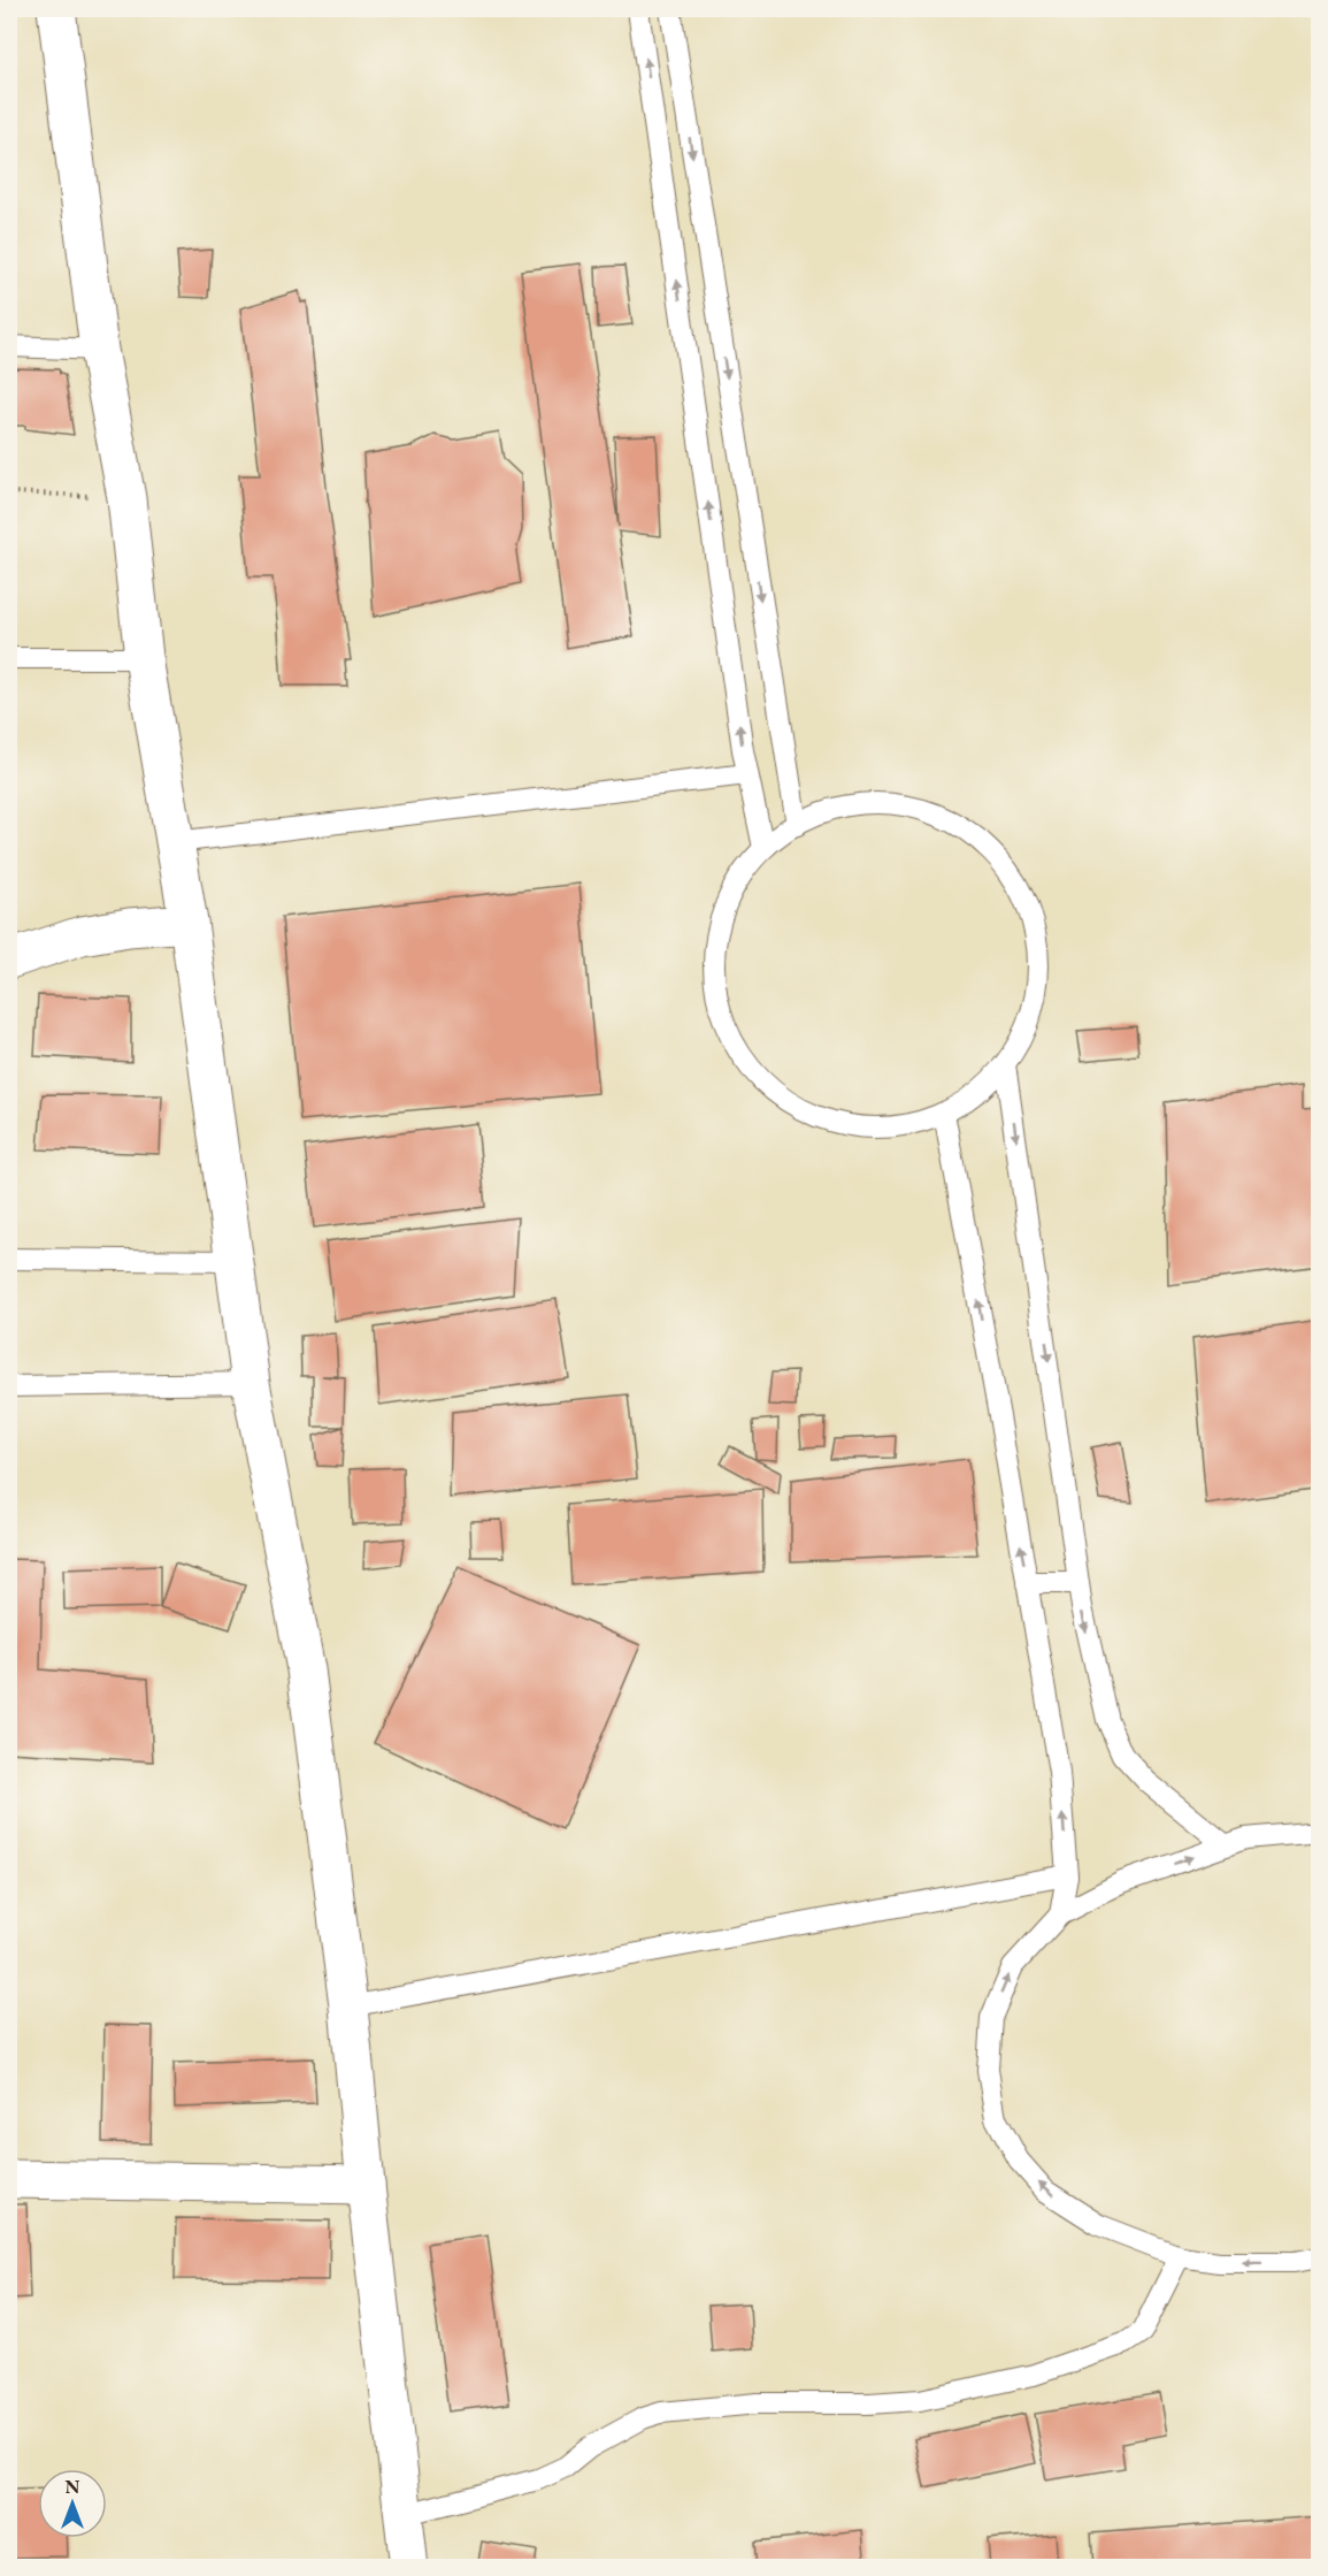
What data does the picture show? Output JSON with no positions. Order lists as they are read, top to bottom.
{
  "north": "top"
}
